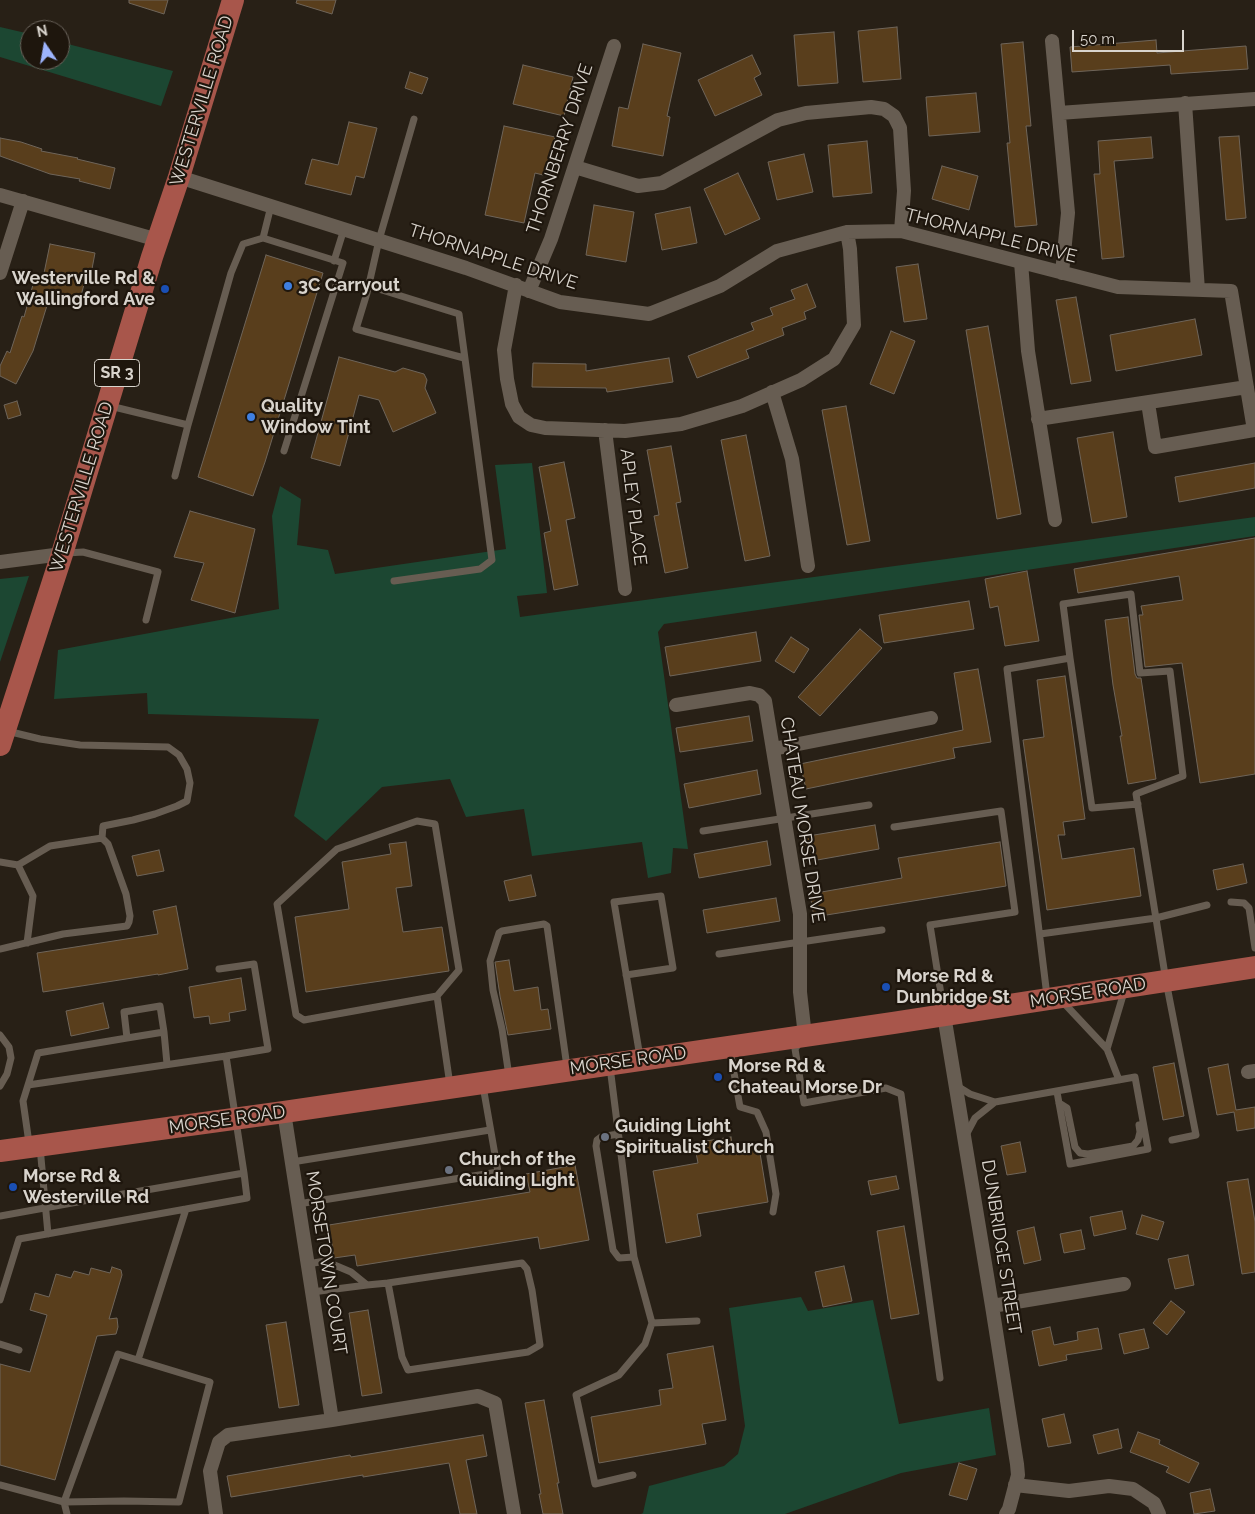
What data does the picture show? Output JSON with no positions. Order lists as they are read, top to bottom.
{
  "streets": {
    "main road": ["WESTERVILLE ROAD", "SR 3", "MORSE ROAD"],
    "street": [
      "THORNBERRY DRIVE",
      "THORNAPPLE DRIVE",
      "APLEY PLACE",
      "CHATEAU MORSE DRIVE",
      "DUNBRIDGE STREET",
      "MORSETOWN COURT"
    ]
  },
  "crossings": [
    ["WESTERVILLE ROAD", "THORNAPPLE DRIVE"],
    ["THORNBERRY DRIVE", "THORNAPPLE DRIVE"],
    ["THORNBERRY DRIVE", "APLEY PLACE"],
    ["CHATEAU MORSE DRIVE", "MORSE ROAD"],
    ["MORSE ROAD", "DUNBRIDGE STREET"],
    ["MORSE ROAD", "MORSETOWN COURT"]
  ],
  "places": [
    "3C Carryout",
    "Westerville Rd & Wallingford Ave",
    "Quality Window Tint",
    "Morse Rd & Dunbridge St",
    "Morse Rd & Chateau Morse Dr",
    "Guiding Light Spiritualist Church",
    "Church of the Guiding Light",
    "Morse Rd & Westerville Rd"
  ],
  "scale_bar": "50 m",
  "north": "top"
}
